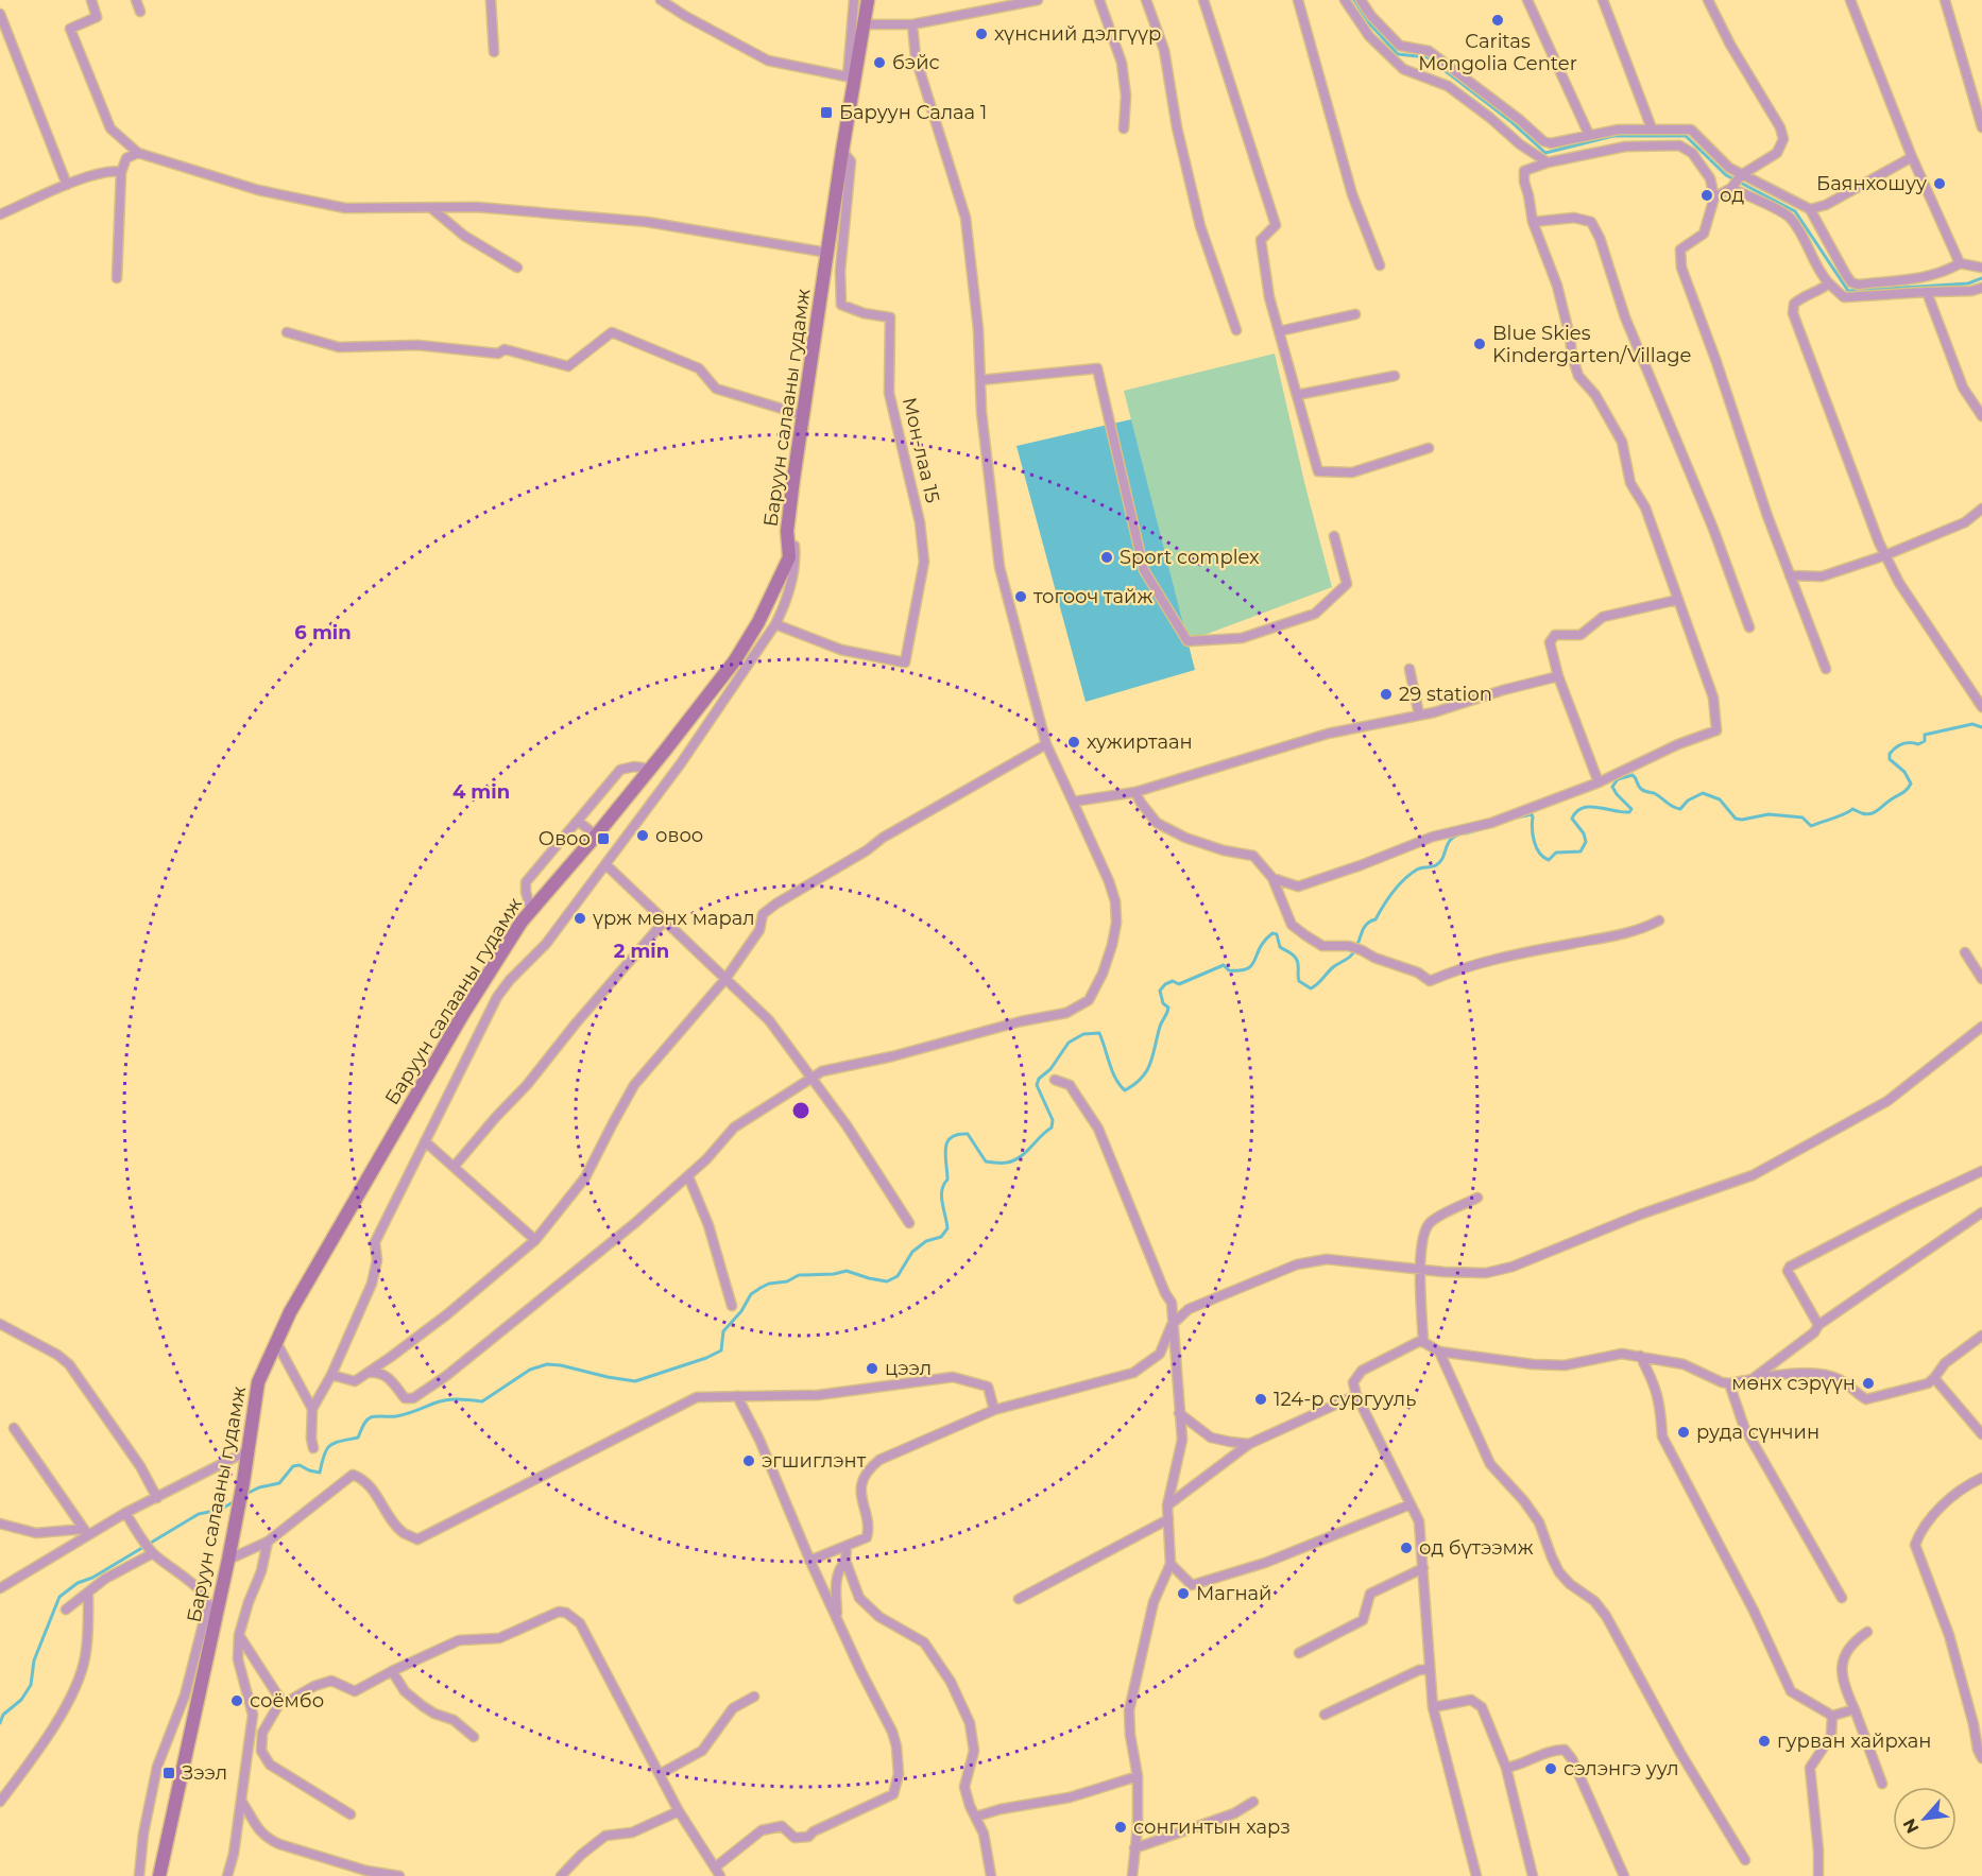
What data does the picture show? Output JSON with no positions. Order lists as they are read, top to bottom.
{
  "streets": {
    "main road": ["Баруун салааны гудамж"],
    "street": ["Мон-лаа 15"]
  },
  "crossings": [
    ["Баруун салааны гудамж", "Мон-лаа 15"]
  ],
  "places": {
    "other": [
      "Caritas Mongolia Center",
      "хүнсний дэлгүүр",
      "бэйс",
      "Баянхошуу",
      "од",
      "Blue Skies Kindergarten/Village",
      "Sport complex",
      "тогооч тайж",
      "29 station",
      "хужиртаан",
      "овоо",
      "үрж мөнх марал",
      "цээл",
      "мөнх сэрүүн",
      "124-р сургууль",
      "руда сүнчин",
      "эгшиглэнт",
      "од бүтээмж",
      "Магнай",
      "соёмбо",
      "гурван хайрхан",
      "сэлэнгэ уул",
      "сонгинтын харз"
    ],
    "transit": ["Баруун Салаа 1", "Овоо", "Зээл"]
  },
  "north": "bottom left",
  "rings": ["6 min", "4 min", "2 min"]
}
